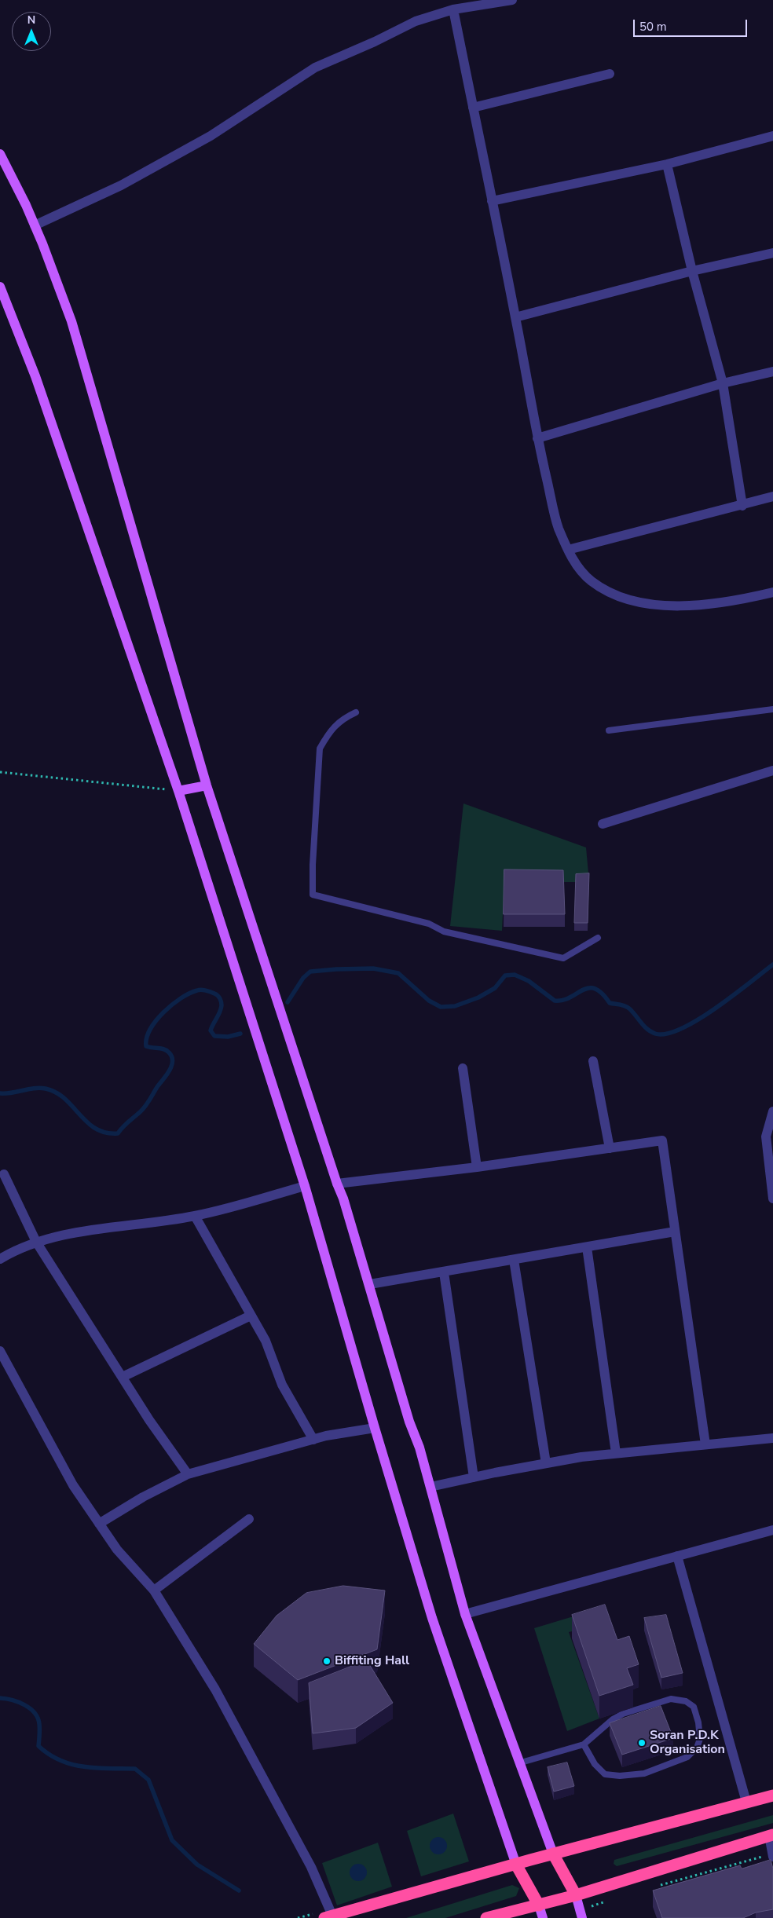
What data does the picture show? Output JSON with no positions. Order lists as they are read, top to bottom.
{
  "places": ["Biffiting Hall", "Soran P.D.K Organisation"],
  "scale_bar": "50 m",
  "north": "top"
}
